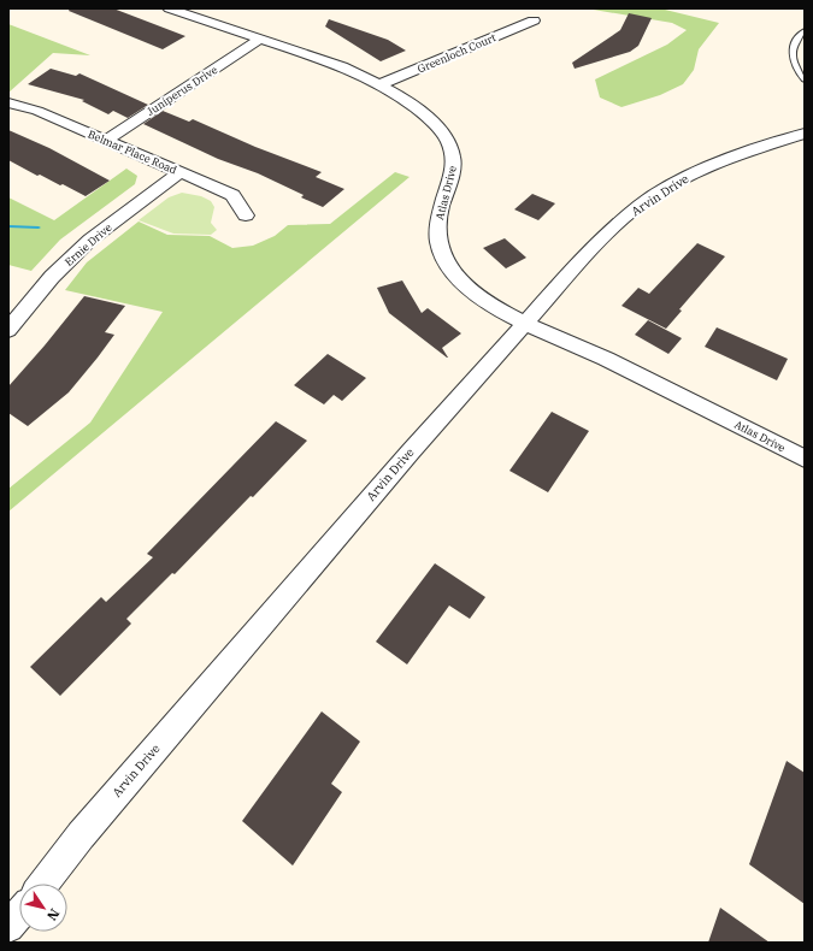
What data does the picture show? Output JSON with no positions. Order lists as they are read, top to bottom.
{
  "streets": {
    "street": [
      "Greenloch Court",
      "Juniperus Drive",
      "Belmar Place Road",
      "Atlas Drive",
      "Arvin Drive",
      "Ernie Drive"
    ]
  },
  "crossings": [
    ["Greenloch Court", "Atlas Drive"],
    ["Juniperus Drive", "Belmar Place Road"],
    ["Juniperus Drive", "Atlas Drive"],
    ["Belmar Place Road", "Ernie Drive"],
    ["Atlas Drive", "Arvin Drive"]
  ],
  "north": "bottom right"
}
